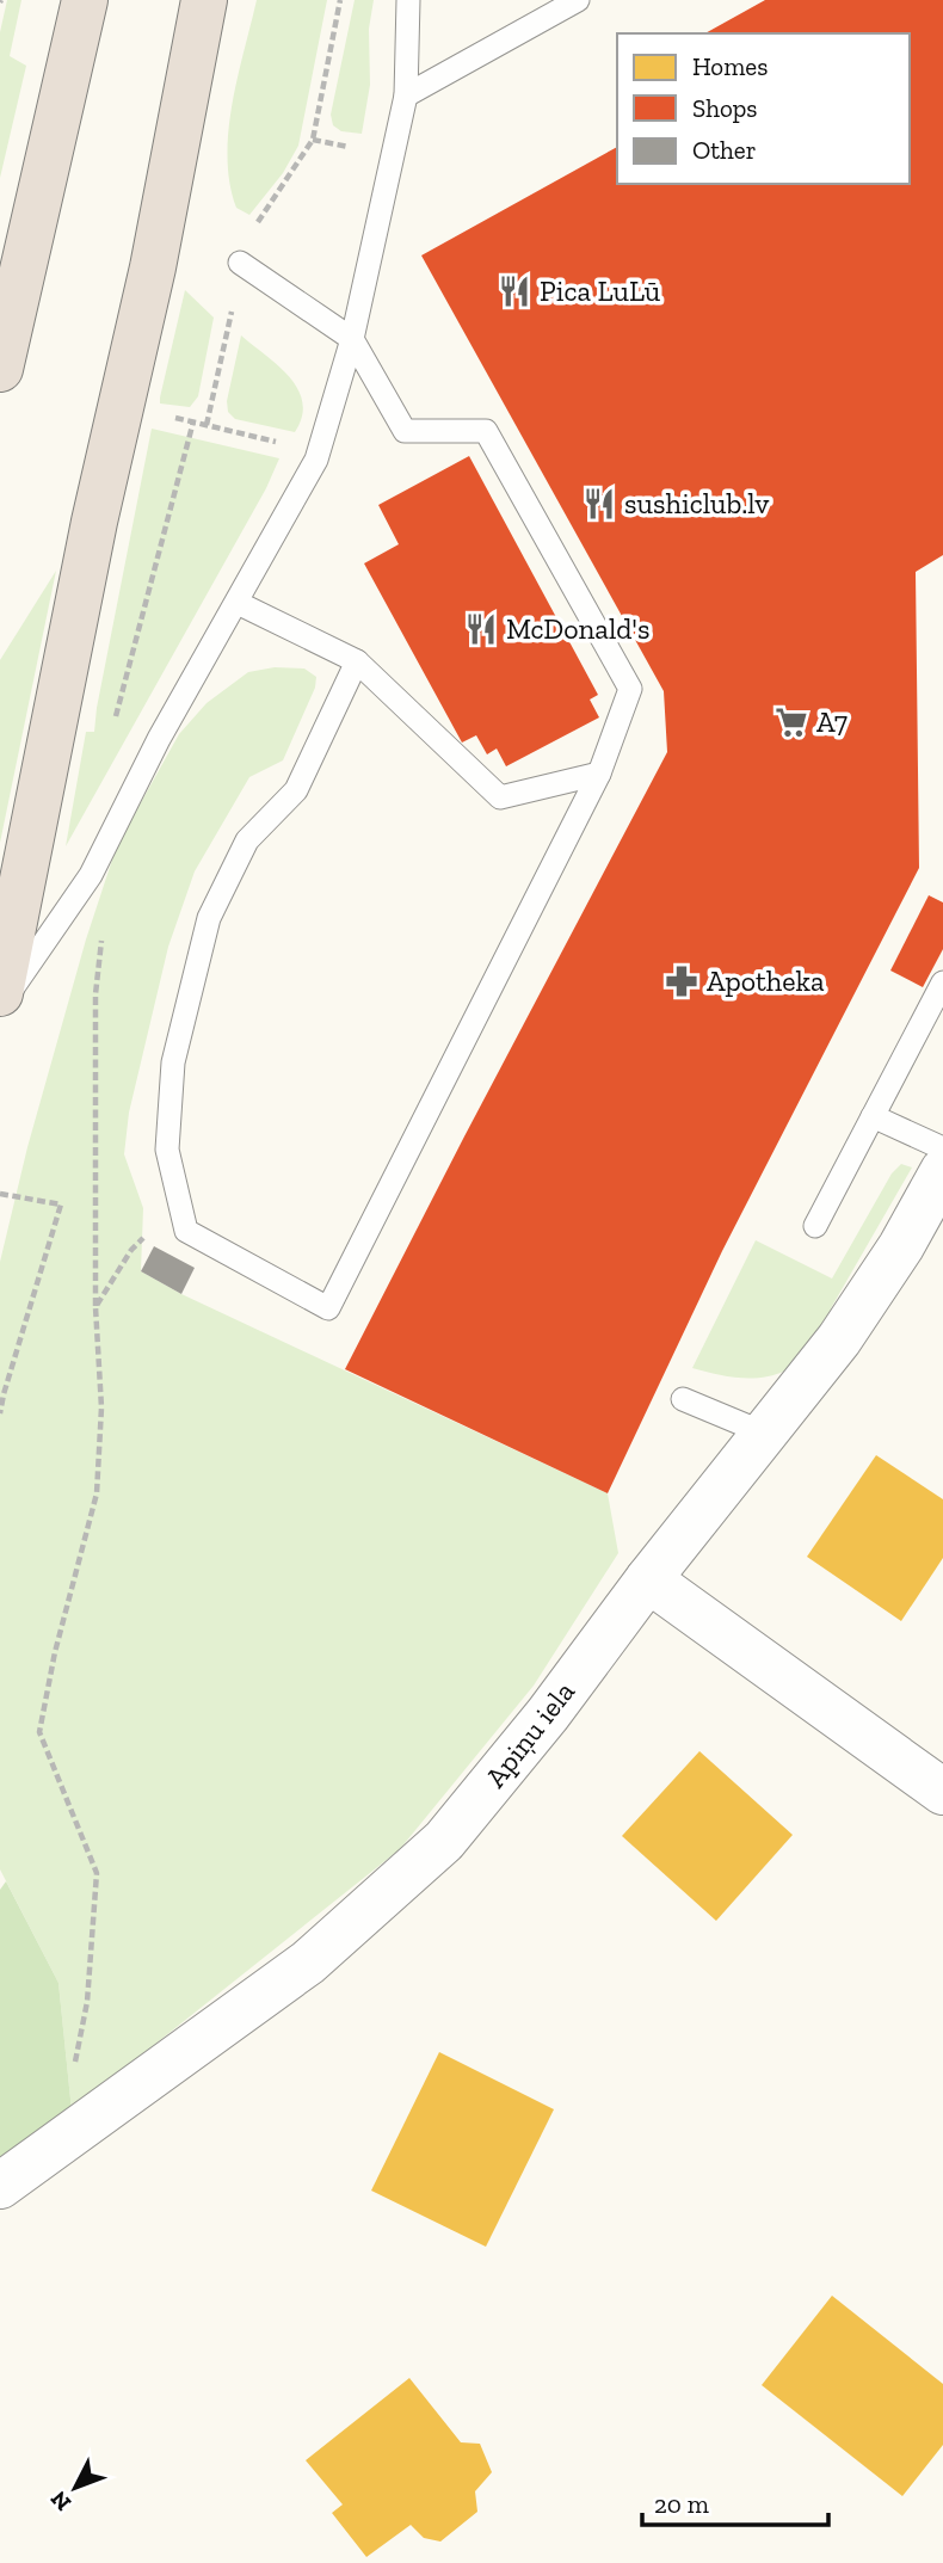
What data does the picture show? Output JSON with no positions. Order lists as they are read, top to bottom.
{
  "streets": {
    "street": ["Apiņu iela"]
  },
  "places": {
    "restaurant": ["Pica LuLū", "sushiclub.lv", "McDonald's"],
    "supermarket": ["A7"],
    "pharmacy": ["Apotheka"]
  },
  "legend": ["Homes", "Shops", "Other"],
  "scale_bar": "20 m",
  "north": "bottom left"
}
